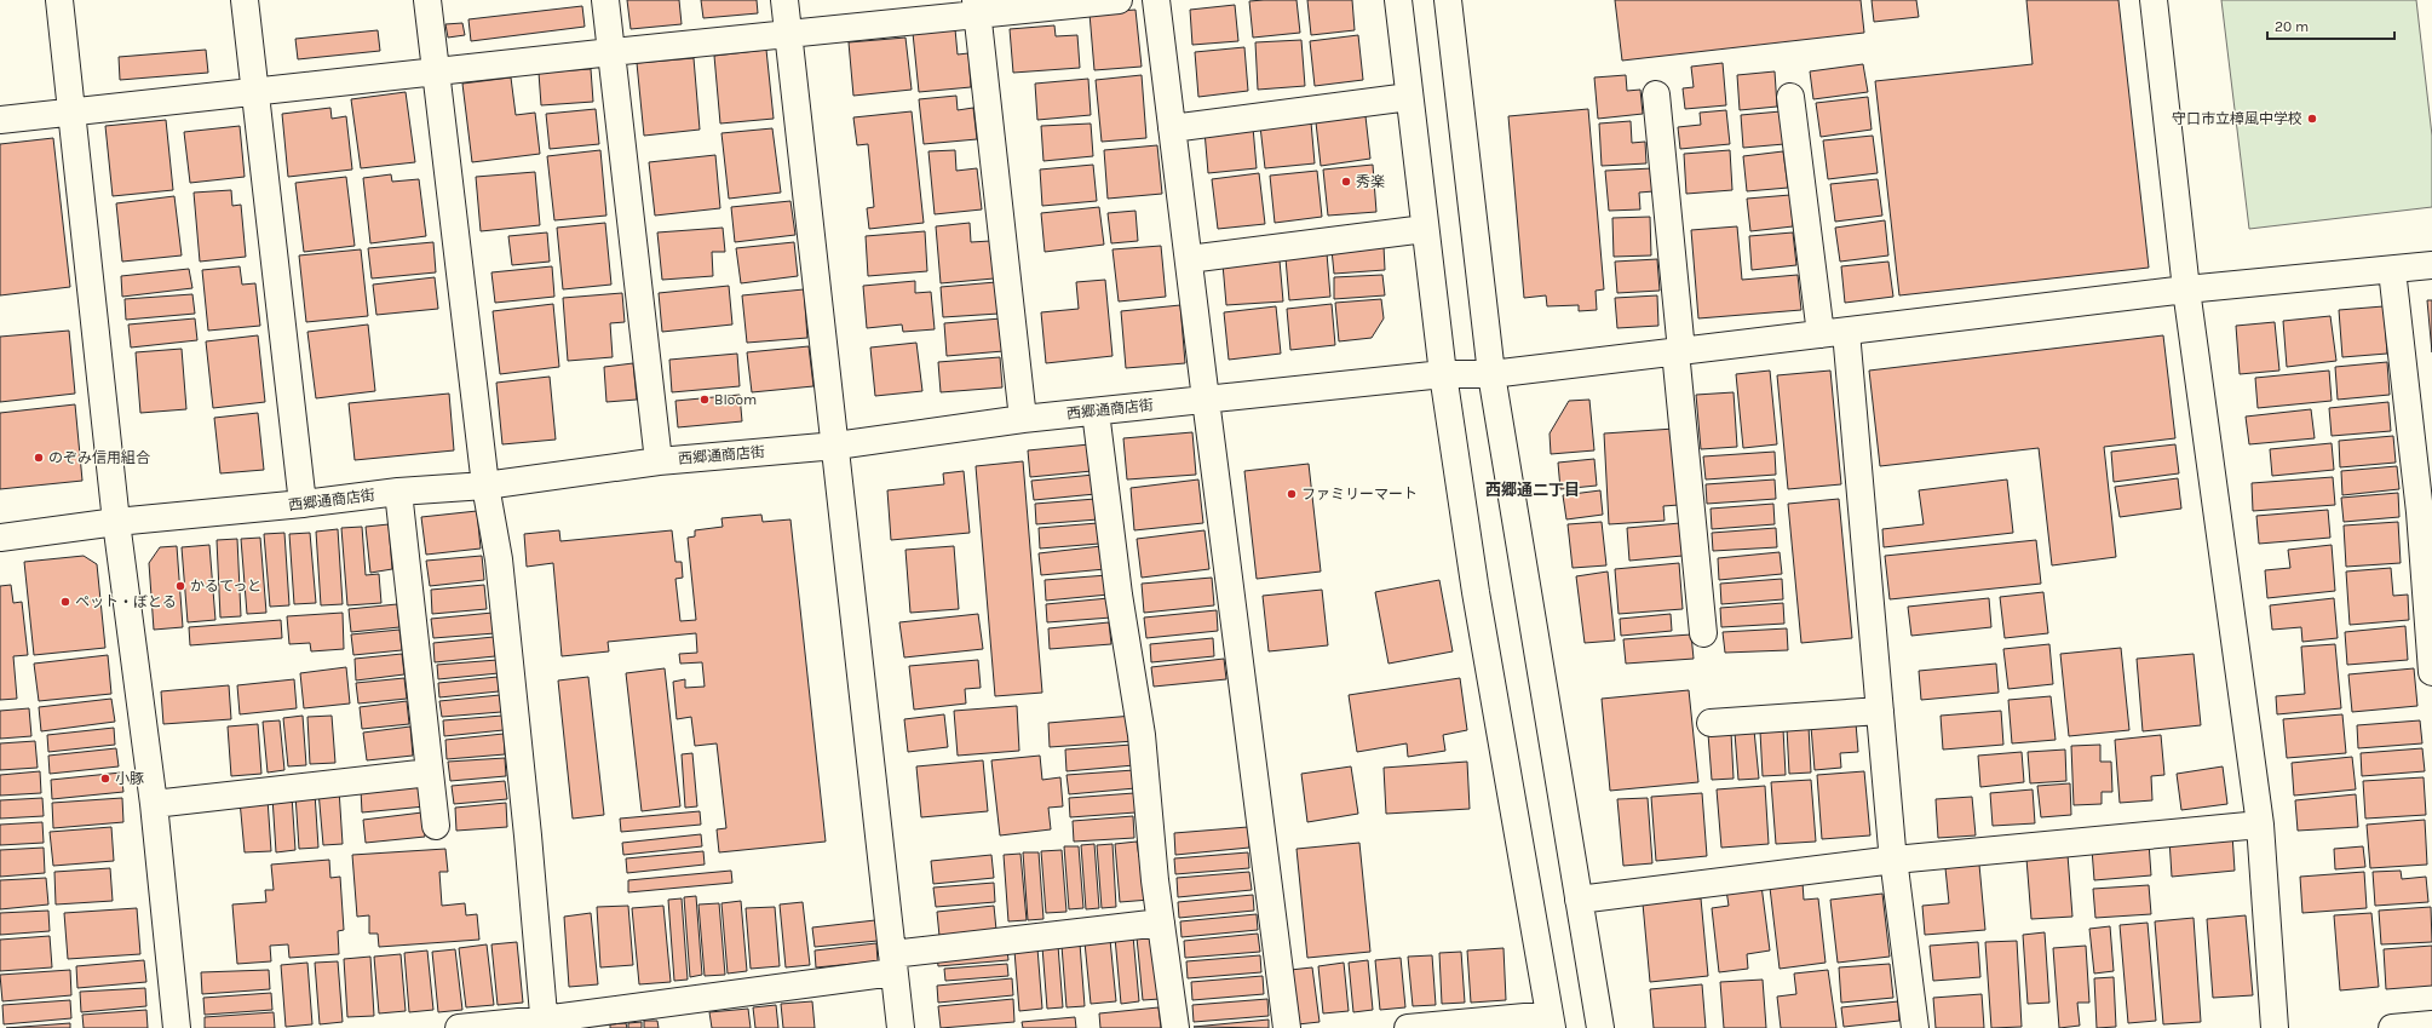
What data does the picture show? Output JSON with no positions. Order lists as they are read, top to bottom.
{
  "streets": {
    "street": ["西郷通商店街"]
  },
  "districts": ["西郷通二丁目"],
  "places": [
    "守口市立樟風中学校",
    "秀楽",
    "Bloom",
    "のぞみ信用組合",
    "ファミリーマート",
    "かるてっと",
    "ペット・ぼとる",
    "小豚"
  ],
  "scale_bar": "20 m"
}
